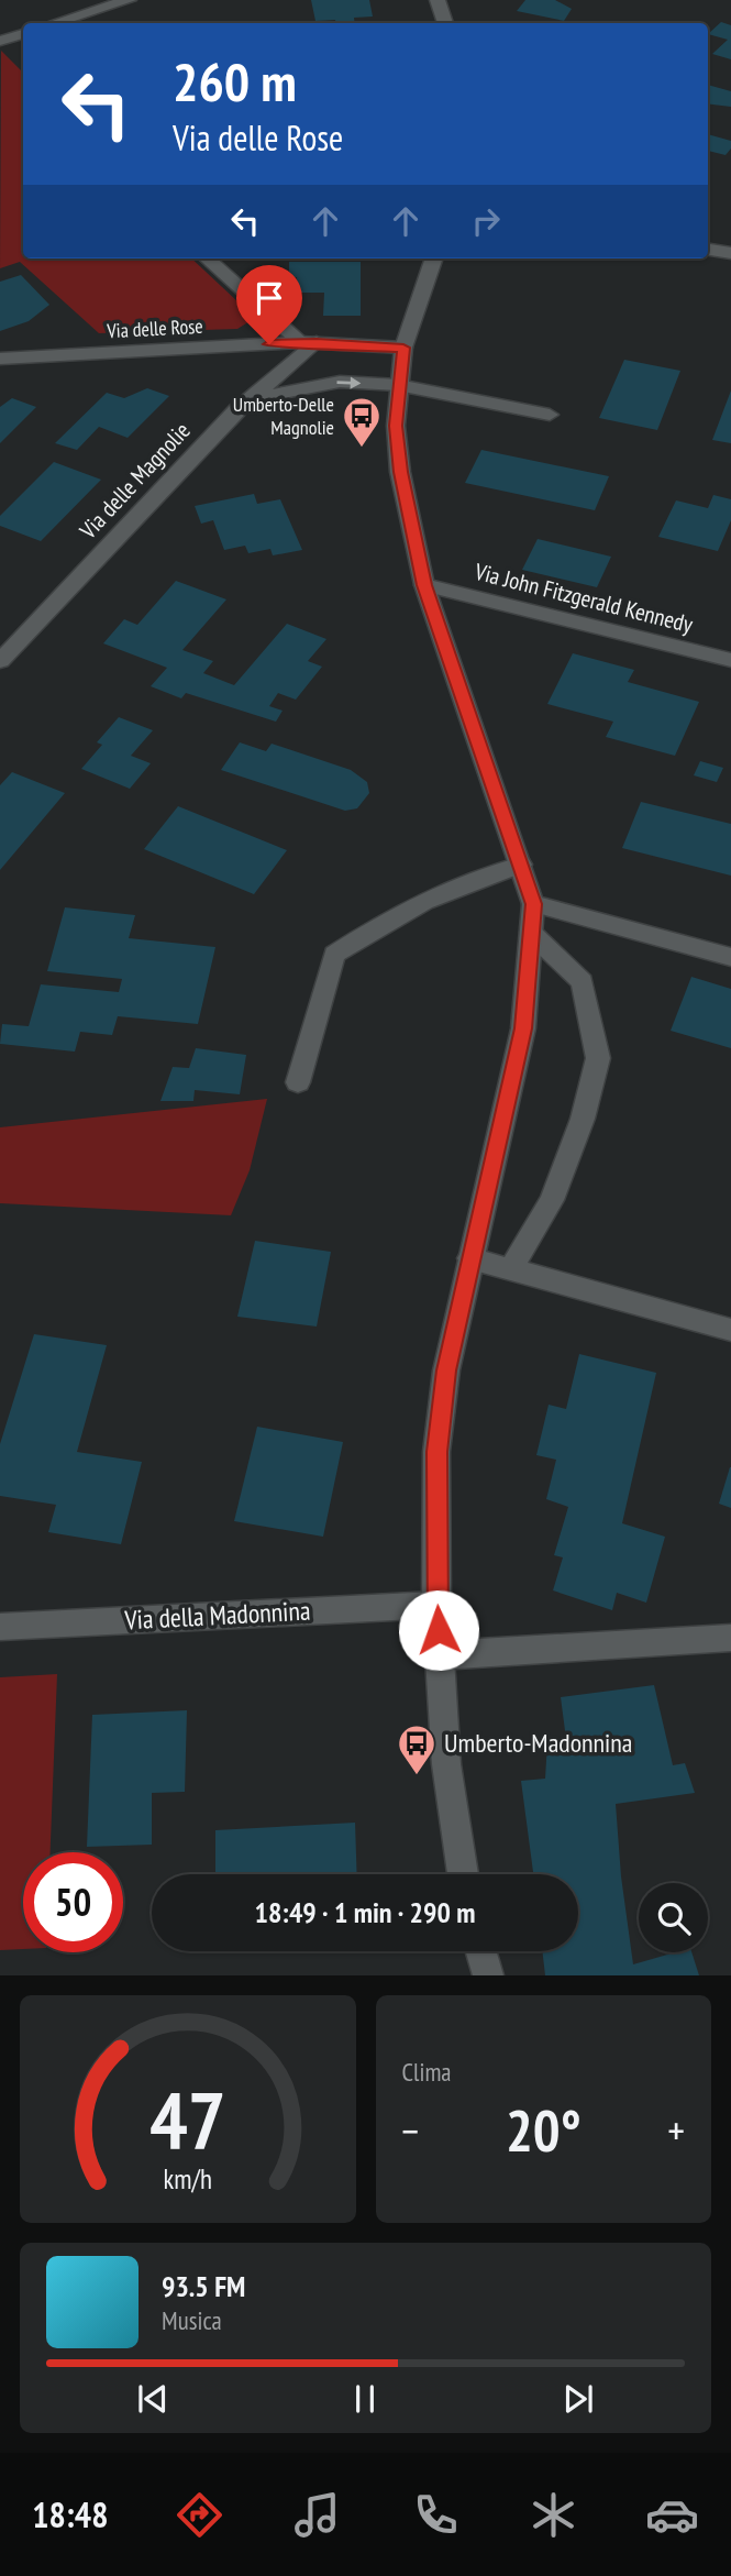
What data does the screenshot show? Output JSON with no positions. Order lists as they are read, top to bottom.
{
  "streets": {
    "street": [
      "Via delle Rose",
      "Via delle Magnolie",
      "Via John Fitzgerald Kennedy",
      "Via della Madonnina"
    ]
  },
  "crossings": [
    ["Via delle Rose", "Via delle Magnolie"]
  ],
  "places": {
    "bus stop": ["Umberto-Delle Magnolie", "Umberto-Madonnina"]
  },
  "page": {
    "turn": ["260 m", "Via delle Rose"],
    "limit": "50",
    "trip": "18:49 · 1 min · 290 m",
    "tile": "Clima",
    "heat": ["−", "20°", "+"],
    "song": ["93.5 FM", "Musica"],
    "tabs": "18:48",
    "gauge": ["47", "km/h"]
  }
}
